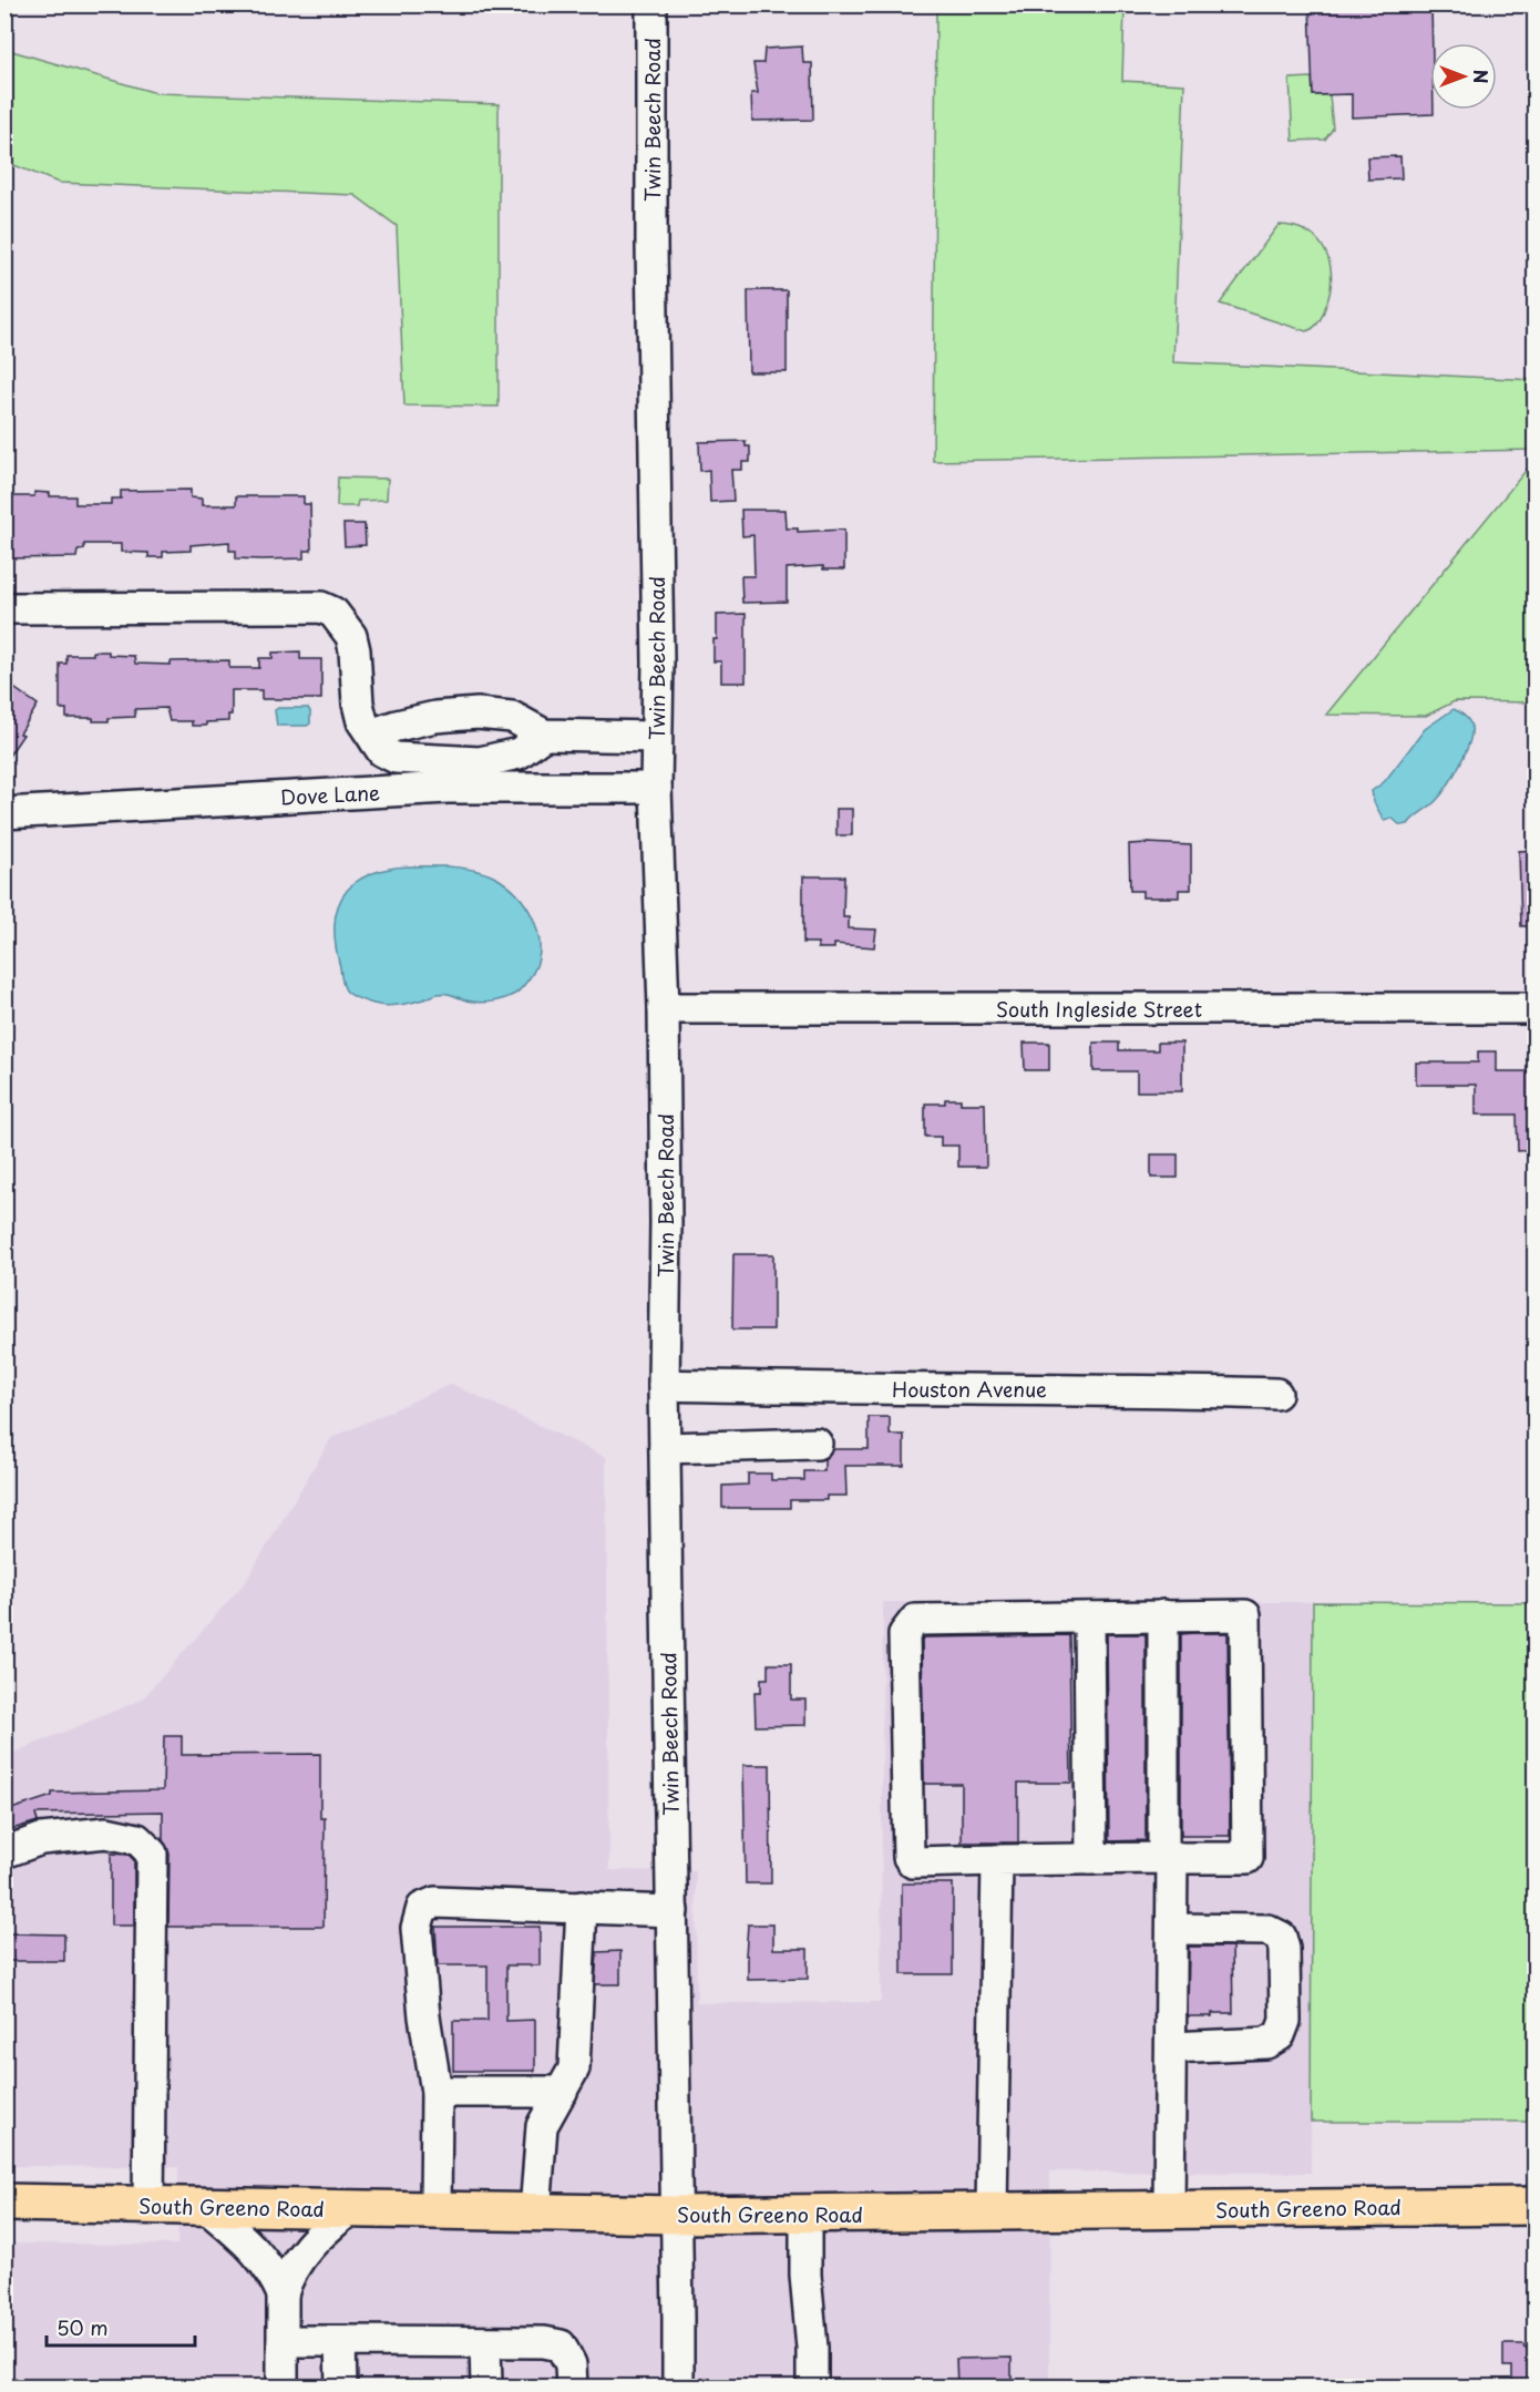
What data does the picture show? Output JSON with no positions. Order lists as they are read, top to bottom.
{
  "streets": {
    "main road": ["South Greeno Road"],
    "street": [
      "Twin Beech Road",
      "Dove Lane",
      "South Ingleside Street",
      "Houston Avenue"
    ]
  },
  "crossings": [
    ["Twin Beech Road", "Dove Lane"],
    ["Twin Beech Road", "South Ingleside Street"],
    ["Twin Beech Road", "Houston Avenue"],
    ["Twin Beech Road", "South Greeno Road"]
  ],
  "scale_bar": "50 m",
  "north": "right"
}
